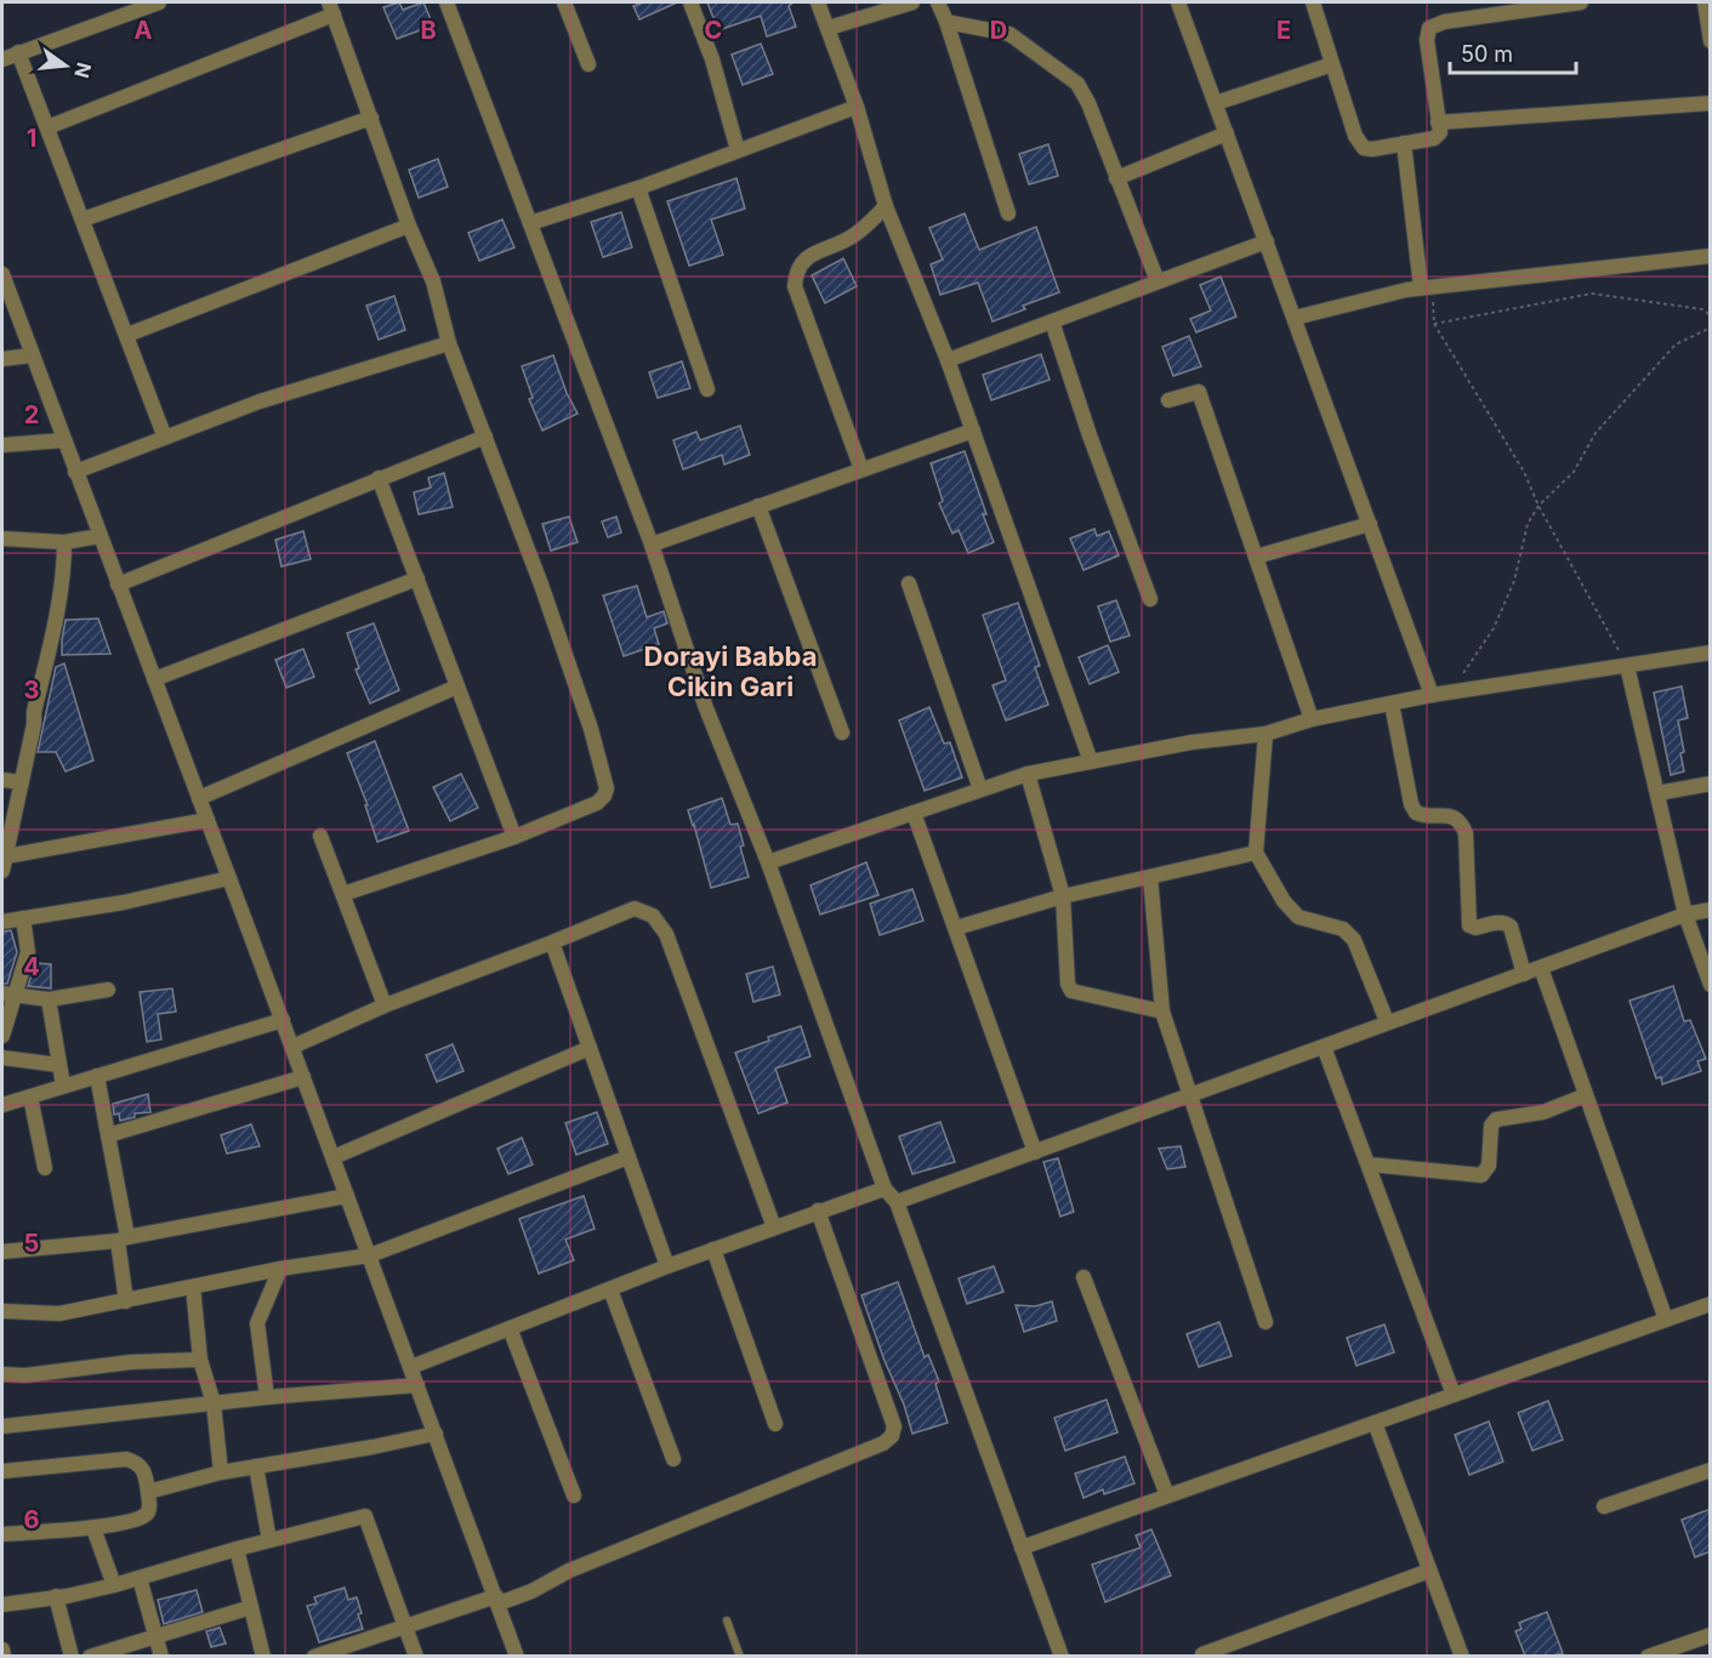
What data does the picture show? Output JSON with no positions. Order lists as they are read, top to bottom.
{
  "districts": ["Dorayi Babba Cikin Gari"],
  "scale_bar": "50 m",
  "north": "right",
  "grid": {
    "columns": [
      "A",
      "B",
      "C",
      "D",
      "E"
    ],
    "rows": [
      "1",
      "2",
      "3",
      "4",
      "5",
      "6"
    ]
  }
}
